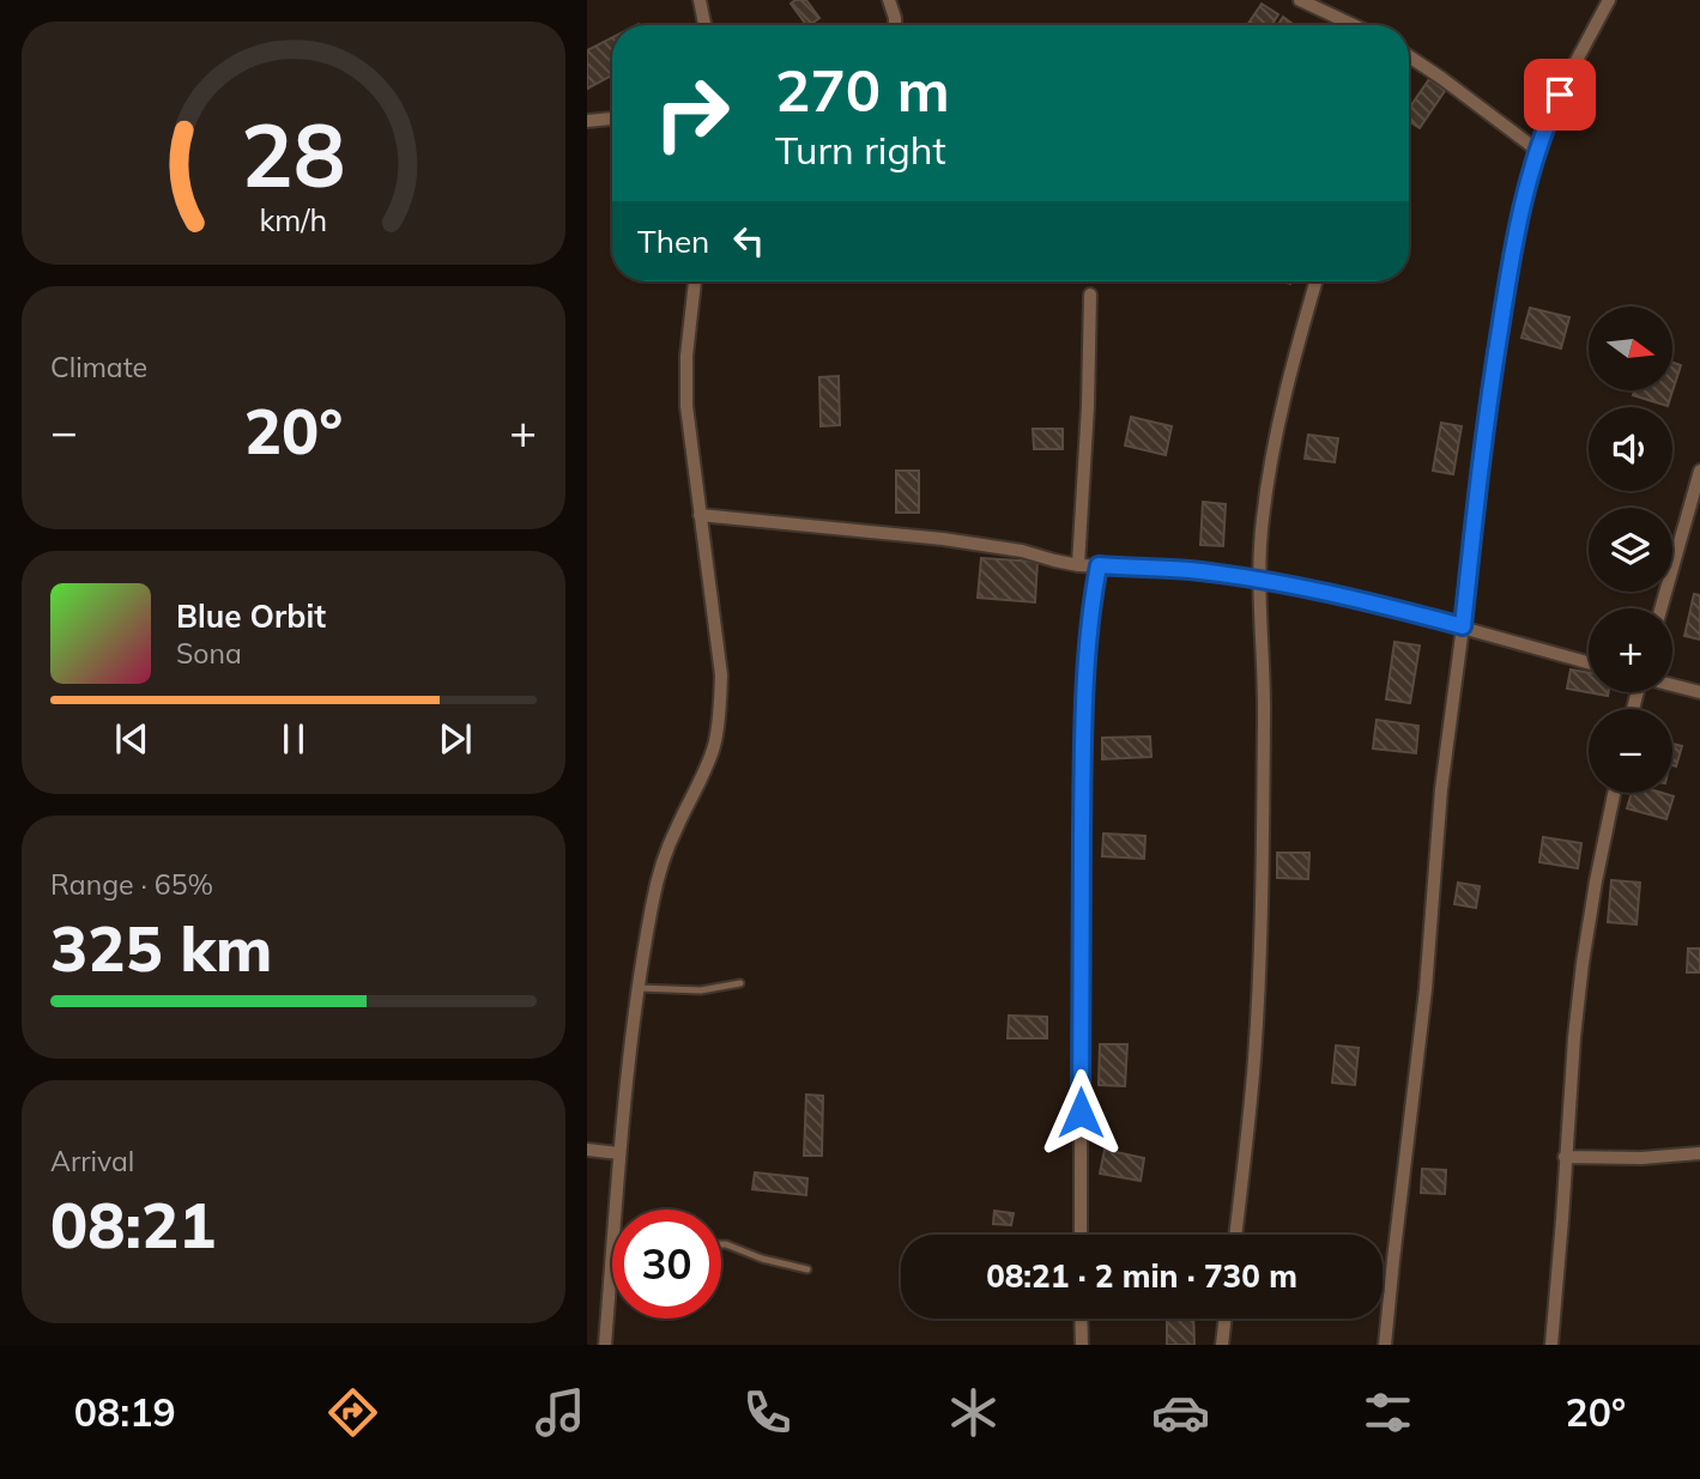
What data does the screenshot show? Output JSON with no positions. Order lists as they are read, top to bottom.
{
  "north": "right",
  "page": {
    "turn": ["270 m", "Turn right"],
    "then": "Then",
    "tile": [
      "Climate",
      ["Range · 65%", "325 km"],
      ["Arrival", "08:21"]
    ],
    "map_buttons": ["+", "−"],
    "heat": ["−", "20°", "+"],
    "song": ["Blue Orbit", "Sona"],
    "limit": "30",
    "trip": "08:21 · 2 min · 730 m",
    "tabs": ["08:19", "20°"],
    "gauge": ["28", "km/h"]
  }
}
